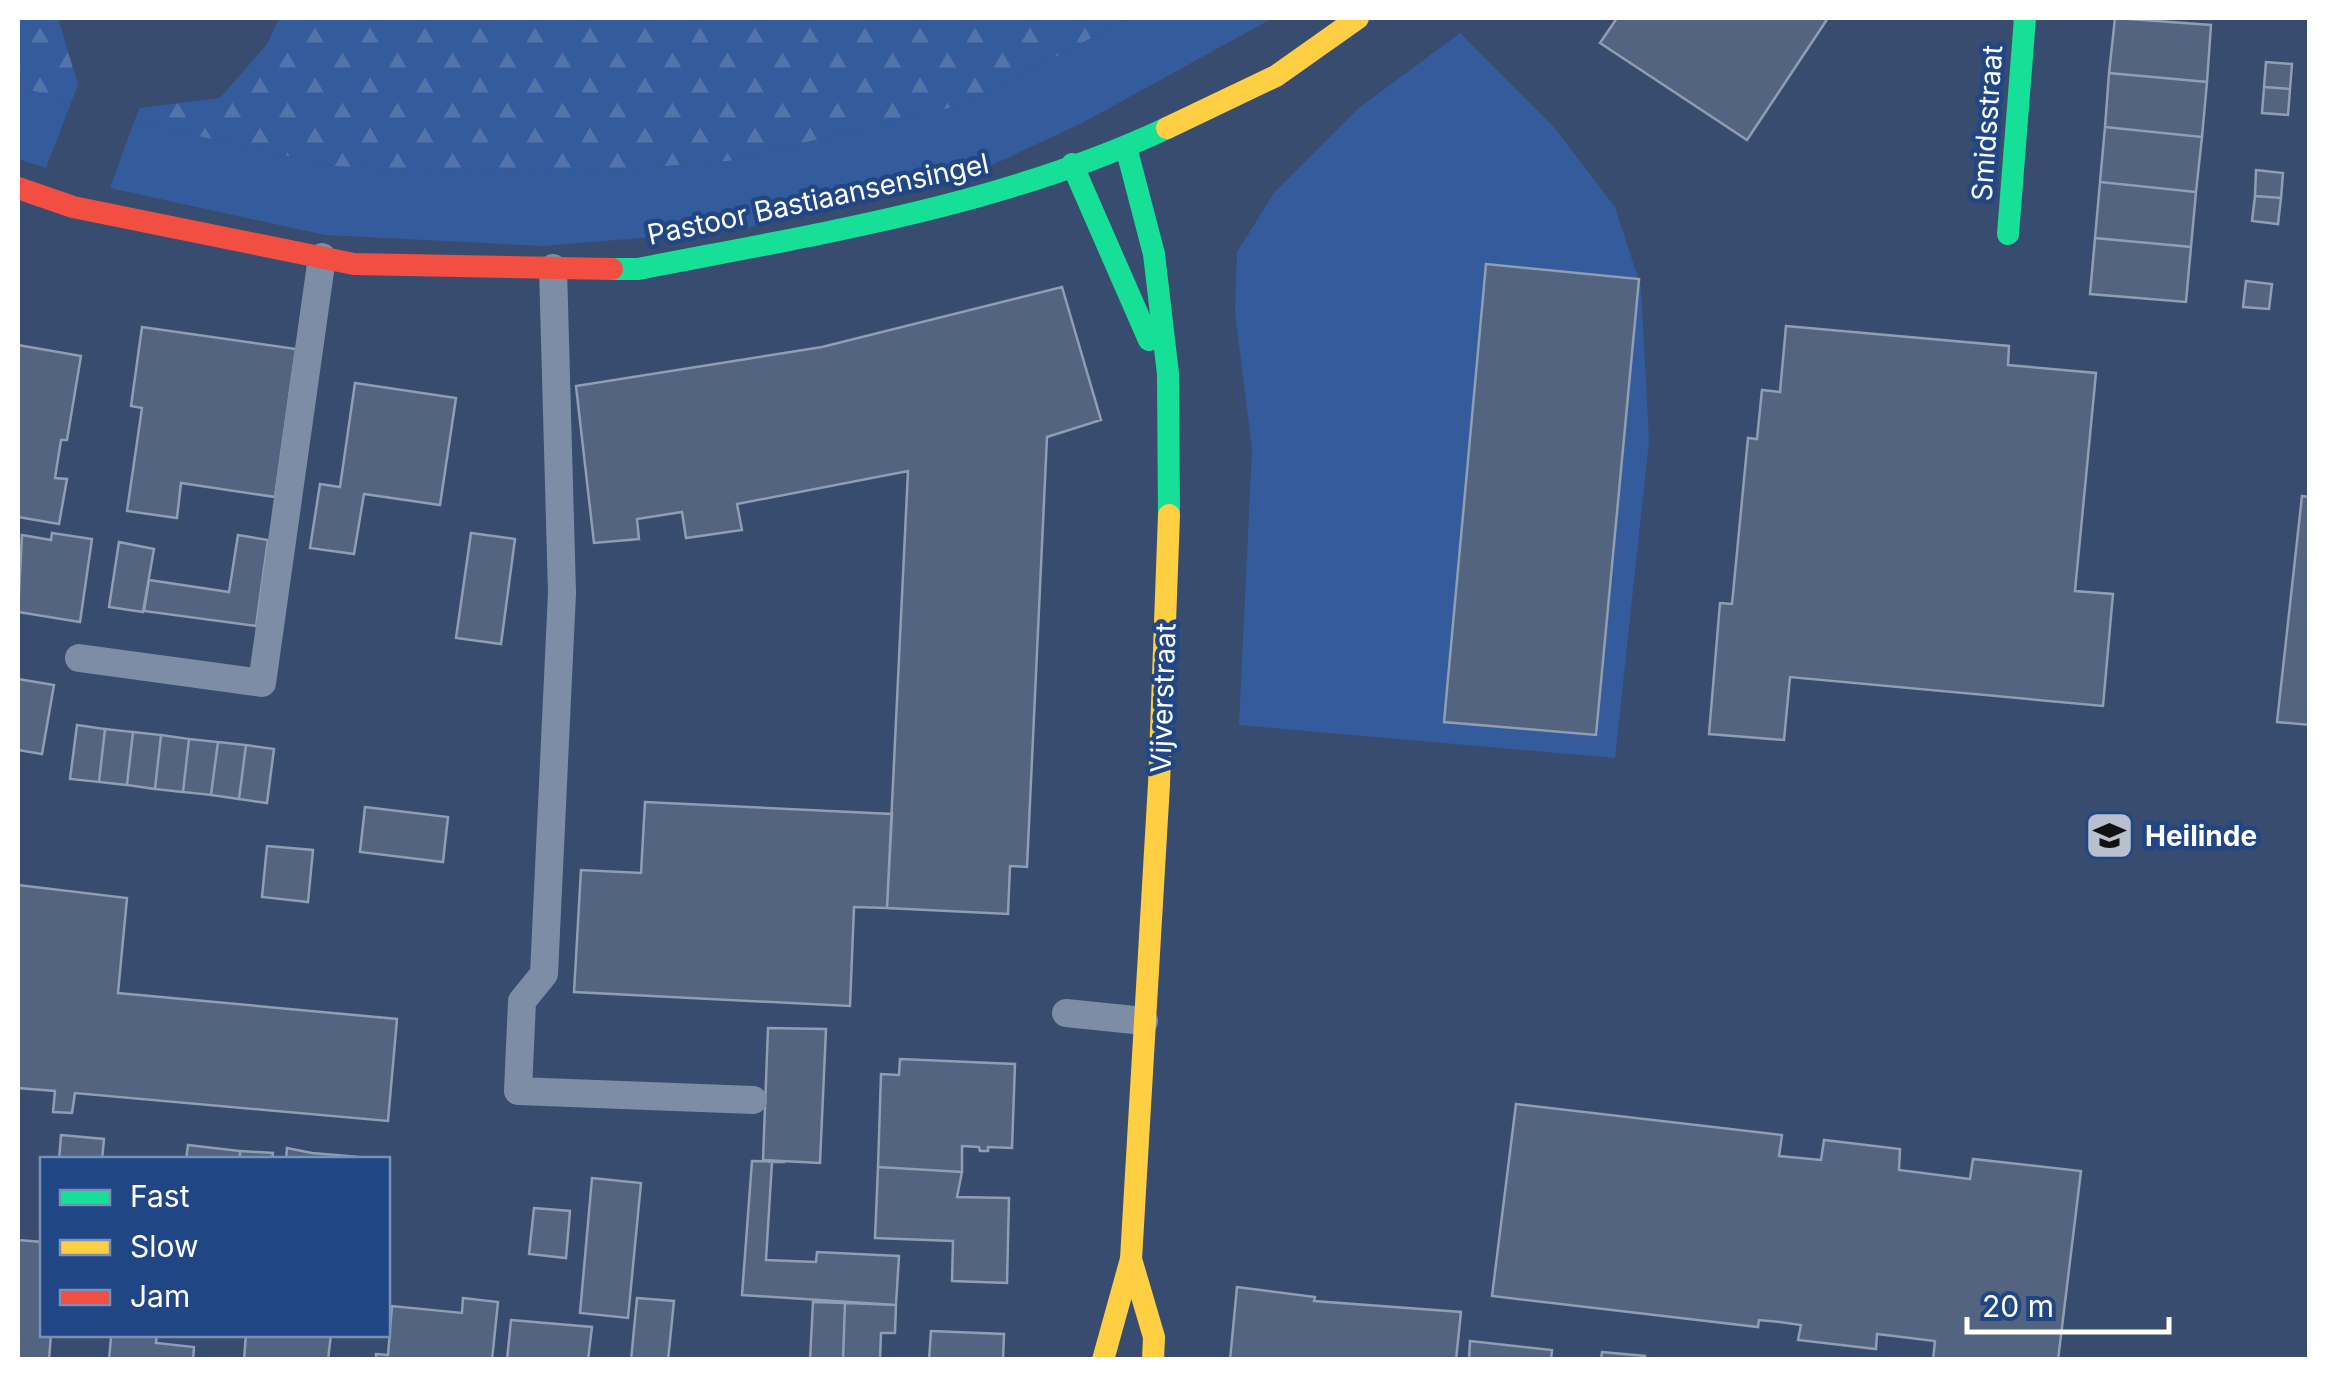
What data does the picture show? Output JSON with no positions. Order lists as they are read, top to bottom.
{
  "streets": {
    "street": ["Smidsstraat", "Pastoor Bastiaansensingel", "Vijverstraat"]
  },
  "crossings": [
    ["Pastoor Bastiaansensingel", "Vijverstraat"]
  ],
  "places": {
    "school or university": ["Heilinde"]
  },
  "legend": ["Fast", "Slow", "Jam"],
  "scale_bar": "20 m"
}
